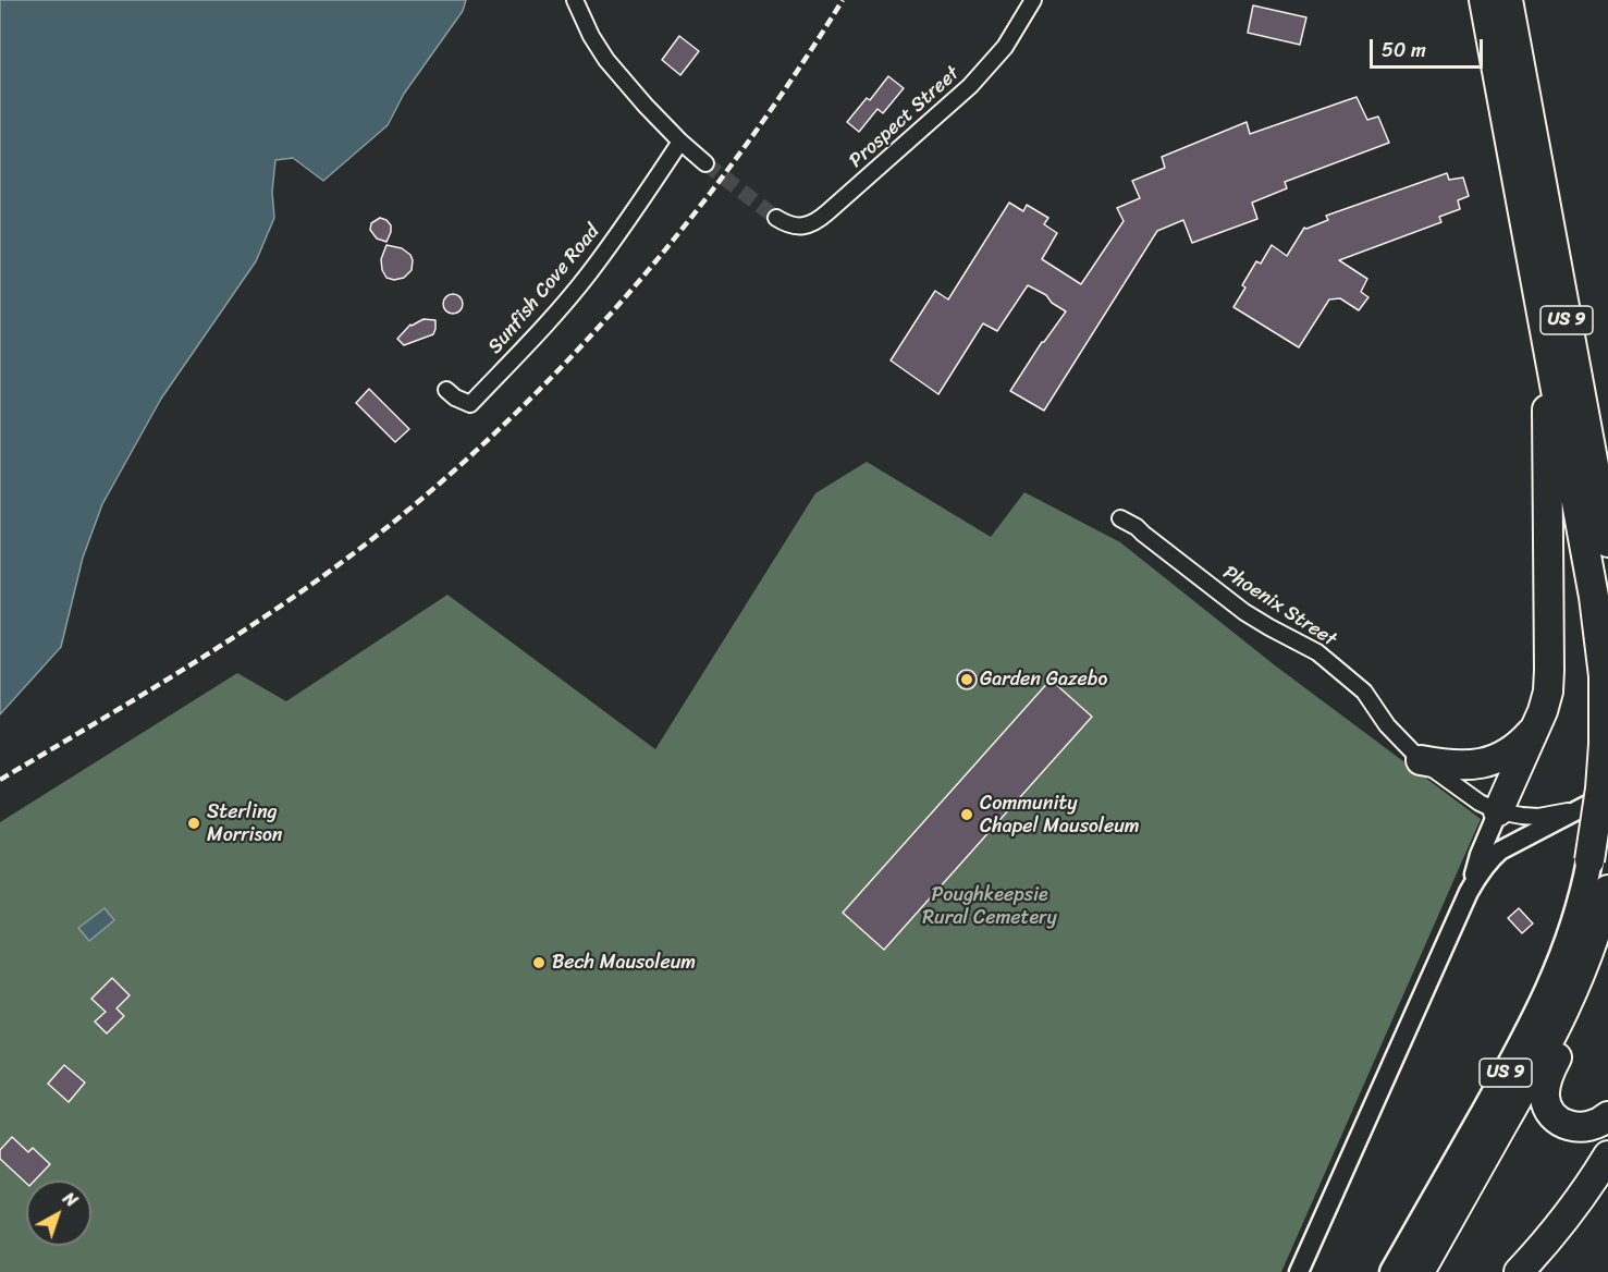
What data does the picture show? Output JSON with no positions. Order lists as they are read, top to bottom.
{
  "streets": {
    "highway": ["US 9"],
    "street": ["Prospect Street", "Sunfish Cove Road", "Phoenix Street"]
  },
  "parks": ["Poughkeepsie Rural Cemetery"],
  "places": [
    "Garden Gazebo",
    "Community Chapel Mausoleum",
    "Sterling Morrison",
    "Bech Mausoleum"
  ],
  "scale_bar": "50 m",
  "north": "top right"
}
